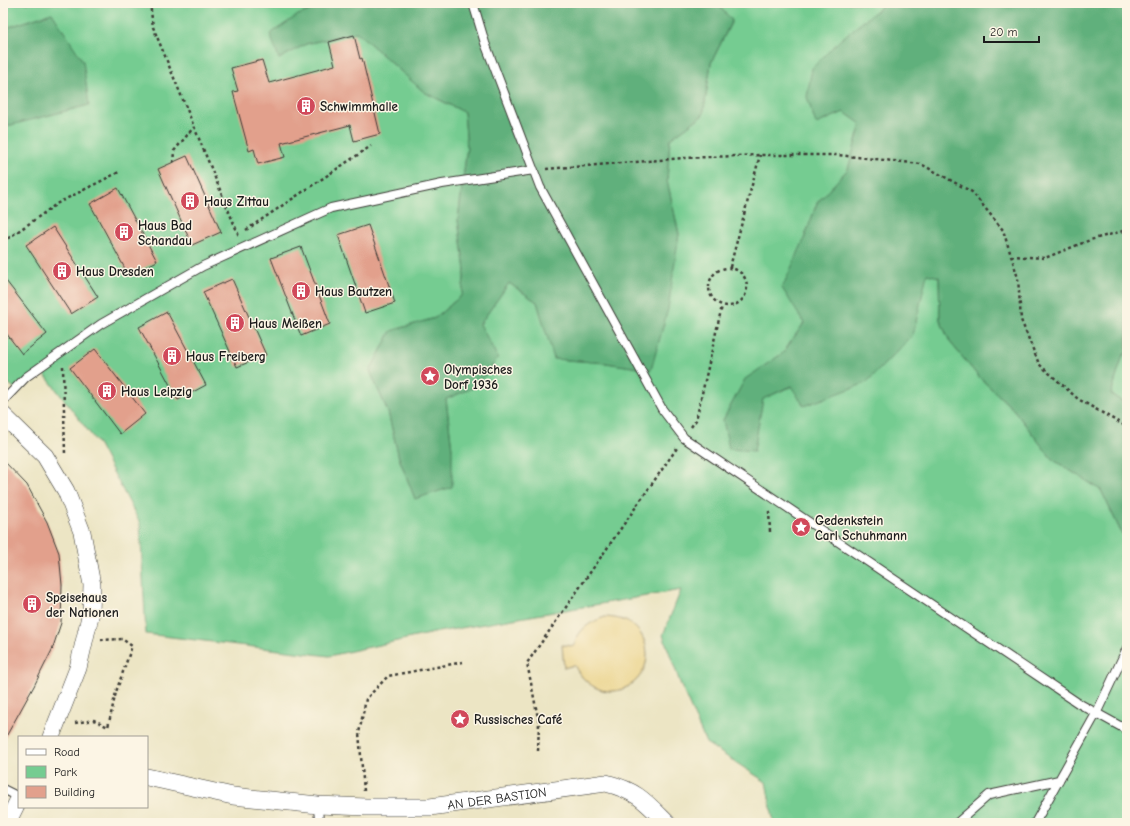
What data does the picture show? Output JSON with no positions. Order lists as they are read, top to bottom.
{
  "streets": {
    "street": ["AN DER BASTION"]
  },
  "places": {
    "building": [
      "Schwimmhalle",
      "Haus Zittau",
      "Haus Bad Schandau",
      "Haus Dresden",
      "Haus Bautzen",
      "Haus Meißen",
      "Haus Freiberg",
      "Haus Leipzig",
      "Speisehaus der Nationen"
    ],
    "place": ["Olympisches Dorf 1936", "Gedenkstein Carl Schuhmann", "Russisches Café"]
  },
  "legend": ["Road", "Park", "Building"],
  "scale_bar": "20 m"
}
